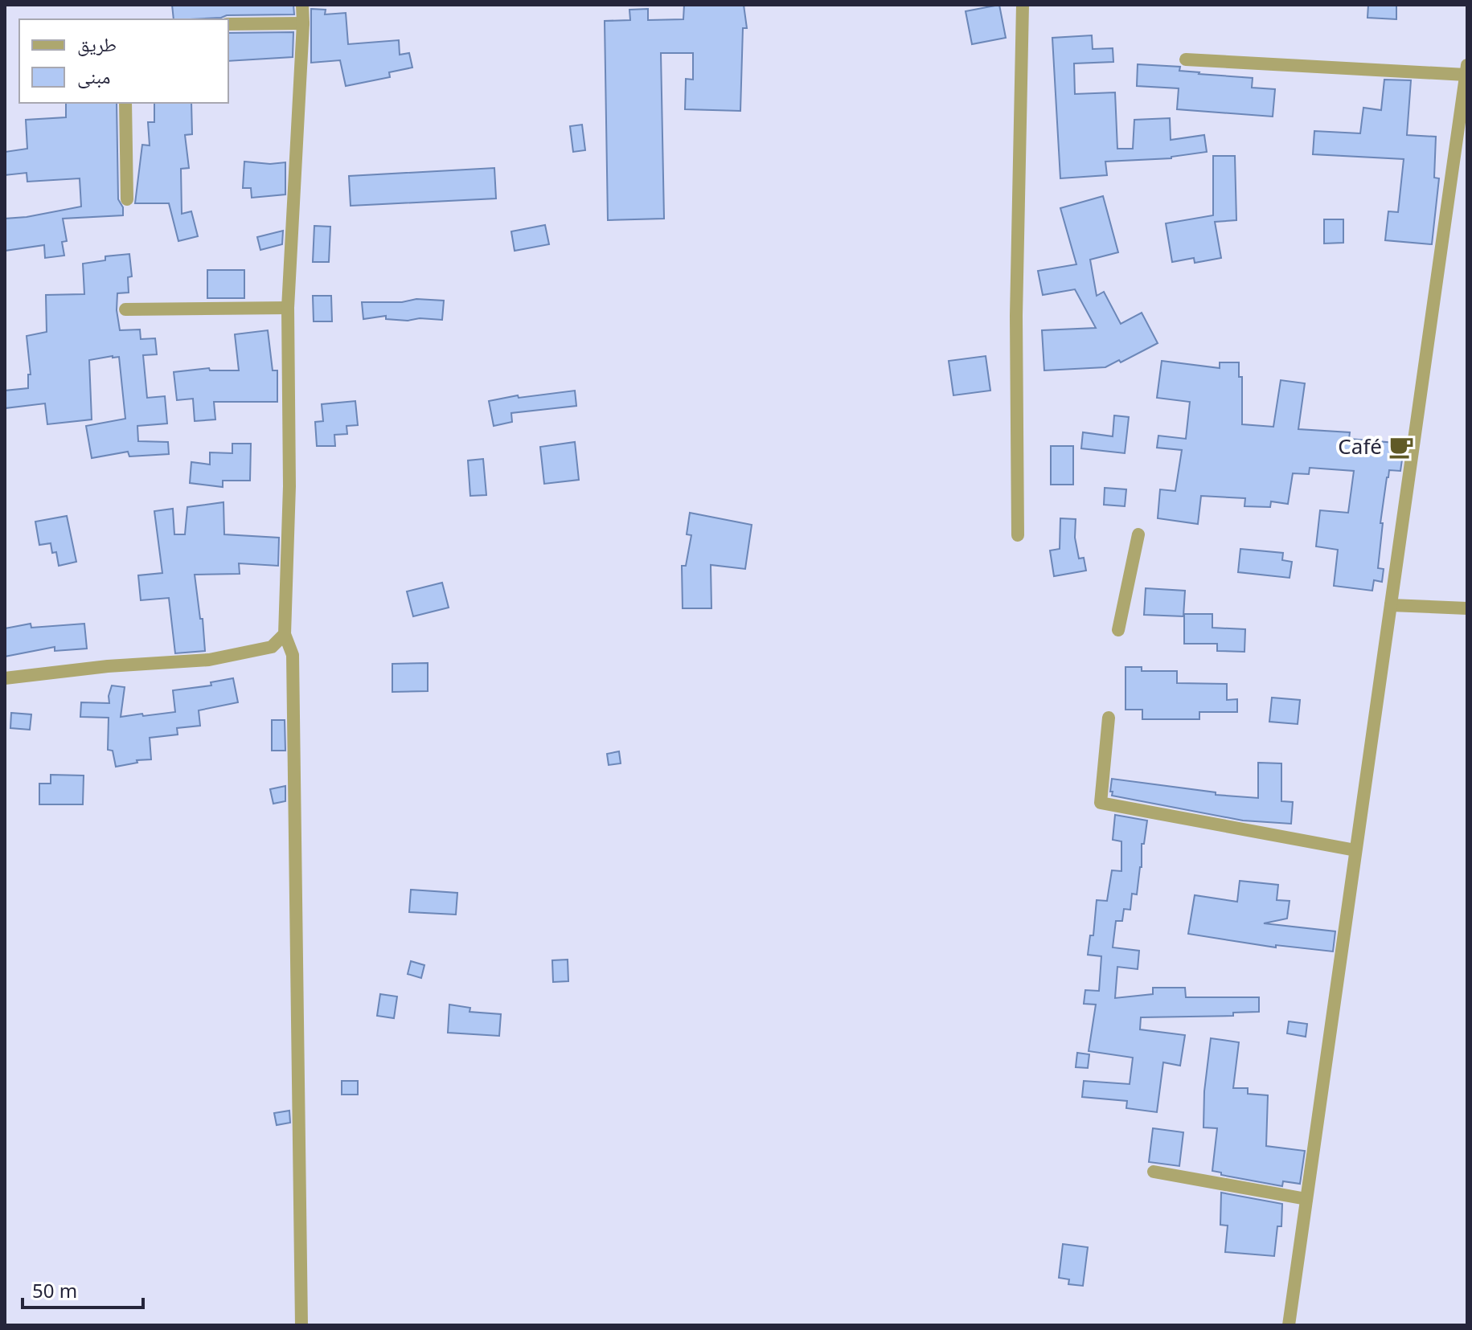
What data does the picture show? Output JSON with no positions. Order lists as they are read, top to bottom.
{
  "places": {
    "cafe": ["Café"]
  },
  "legend": ["طريق", "مبنى"],
  "scale_bar": "50 m"
}
